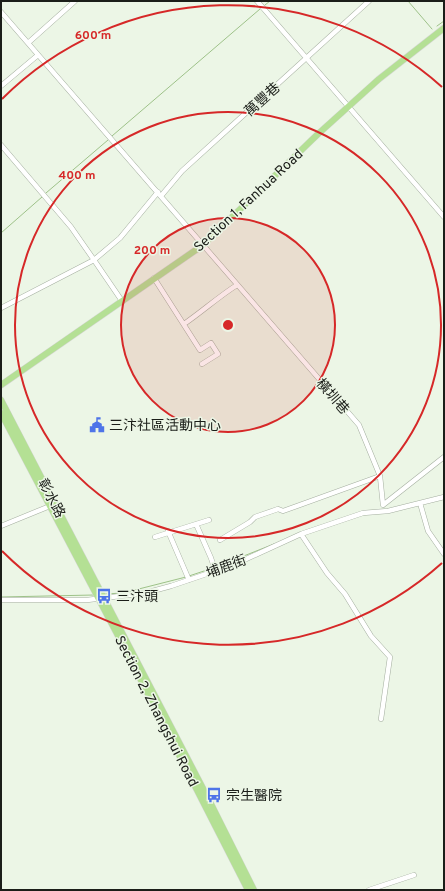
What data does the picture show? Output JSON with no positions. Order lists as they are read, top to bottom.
{
  "streets": {
    "main road": ["Section 1, Fanhua Road", "彰水路", "Section 2, Zhangshui Road"],
    "street": ["萬豐巷", "橫圳巷", "埔鹿街"]
  },
  "crossings": [
    ["萬豐巷", "橫圳巷"],
    ["Section 1, Fanhua Road", "橫圳巷"],
    ["彰水路", "埔鹿街"],
    ["彰水路", "Section 2, Zhangshui Road"],
    ["埔鹿街", "Section 2, Zhangshui Road"]
  ],
  "places": {
    "public building": ["三汴社區活動中心"],
    "bus stop": ["三汴頭", "宗生醫院"]
  },
  "rings": ["600 m", "400 m", "200 m"]
}
